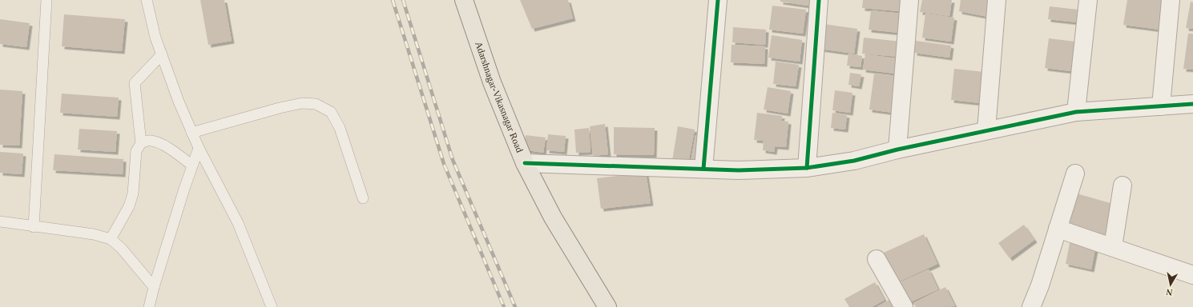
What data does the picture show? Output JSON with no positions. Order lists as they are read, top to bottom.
{
  "streets": {
    "main road": ["Adarshnagar-Vikasnagar Road"]
  },
  "north": "bottom"
}
